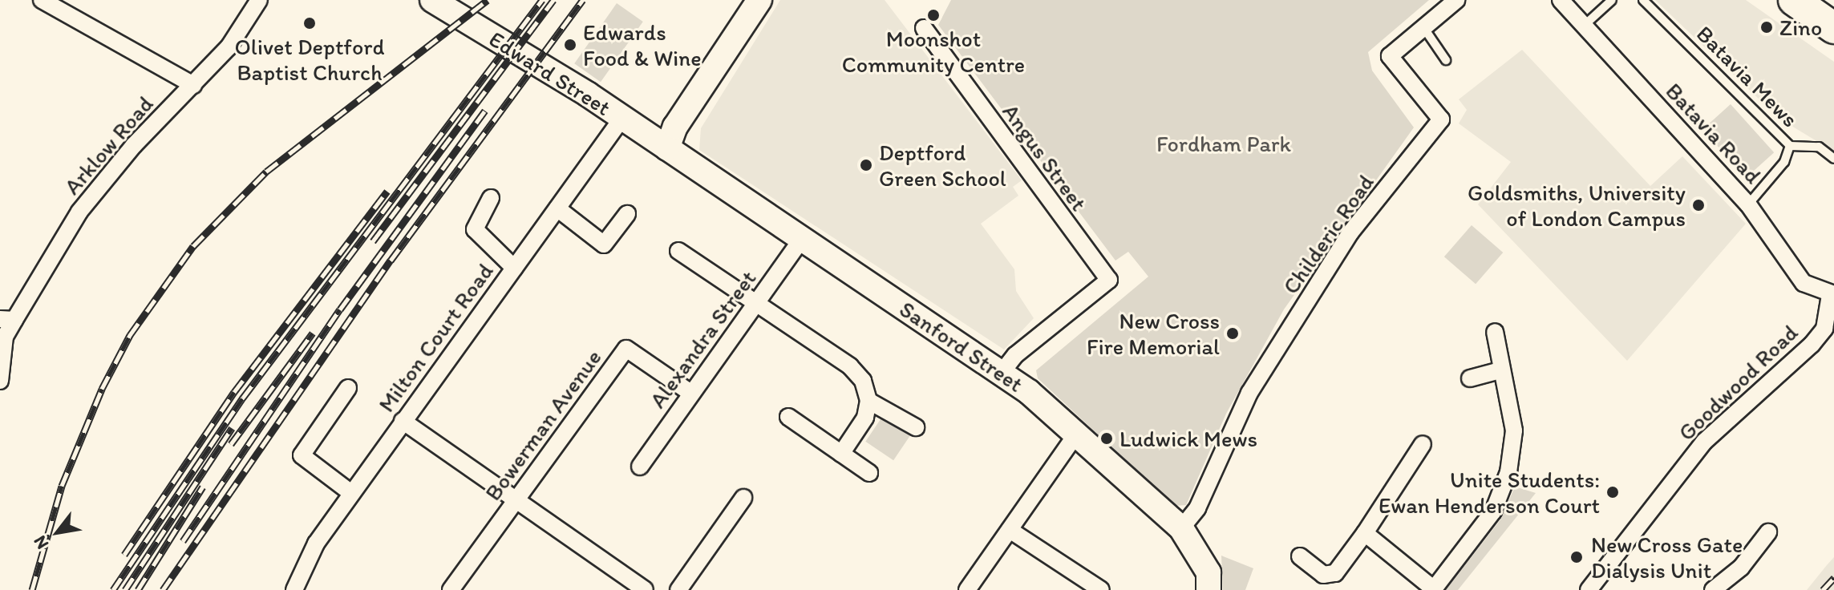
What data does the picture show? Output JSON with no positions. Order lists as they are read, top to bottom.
{
  "streets": {
    "main road": ["Edward Street", "Sanford Street"],
    "street": [
      "Batavia Road",
      "Arklow Road",
      "Angus Street",
      "Childeric Road",
      "Milton Court Road",
      "Alexandra Street",
      "Goodwood Road",
      "Bowerman Avenue"
    ],
    "lane": ["Batavia Mews"]
  },
  "crossings": [
    ["Edward Street", "Milton Court Road"],
    ["Edward Street", "Sanford Street"],
    ["Batavia Road", "Goodwood Road"],
    ["Angus Street", "Sanford Street"],
    ["Childeric Road", "Sanford Street"],
    ["Alexandra Street", "Sanford Street"],
    ["Alexandra Street", "Bowerman Avenue"]
  ],
  "parks": ["Fordham Park"],
  "places": [
    "Moonshot Community Centre",
    "Olivet Deptford Baptist Church",
    "Zino",
    "Edwards Food & Wine",
    "Deptford Green School",
    "Goldsmiths, University of London Campus",
    "New Cross Fire Memorial",
    "Ludwick Mews",
    "Unite Students: Ewan Henderson Court",
    "New Cross Gate Dialysis Unit"
  ],
  "north": "bottom left"
}
